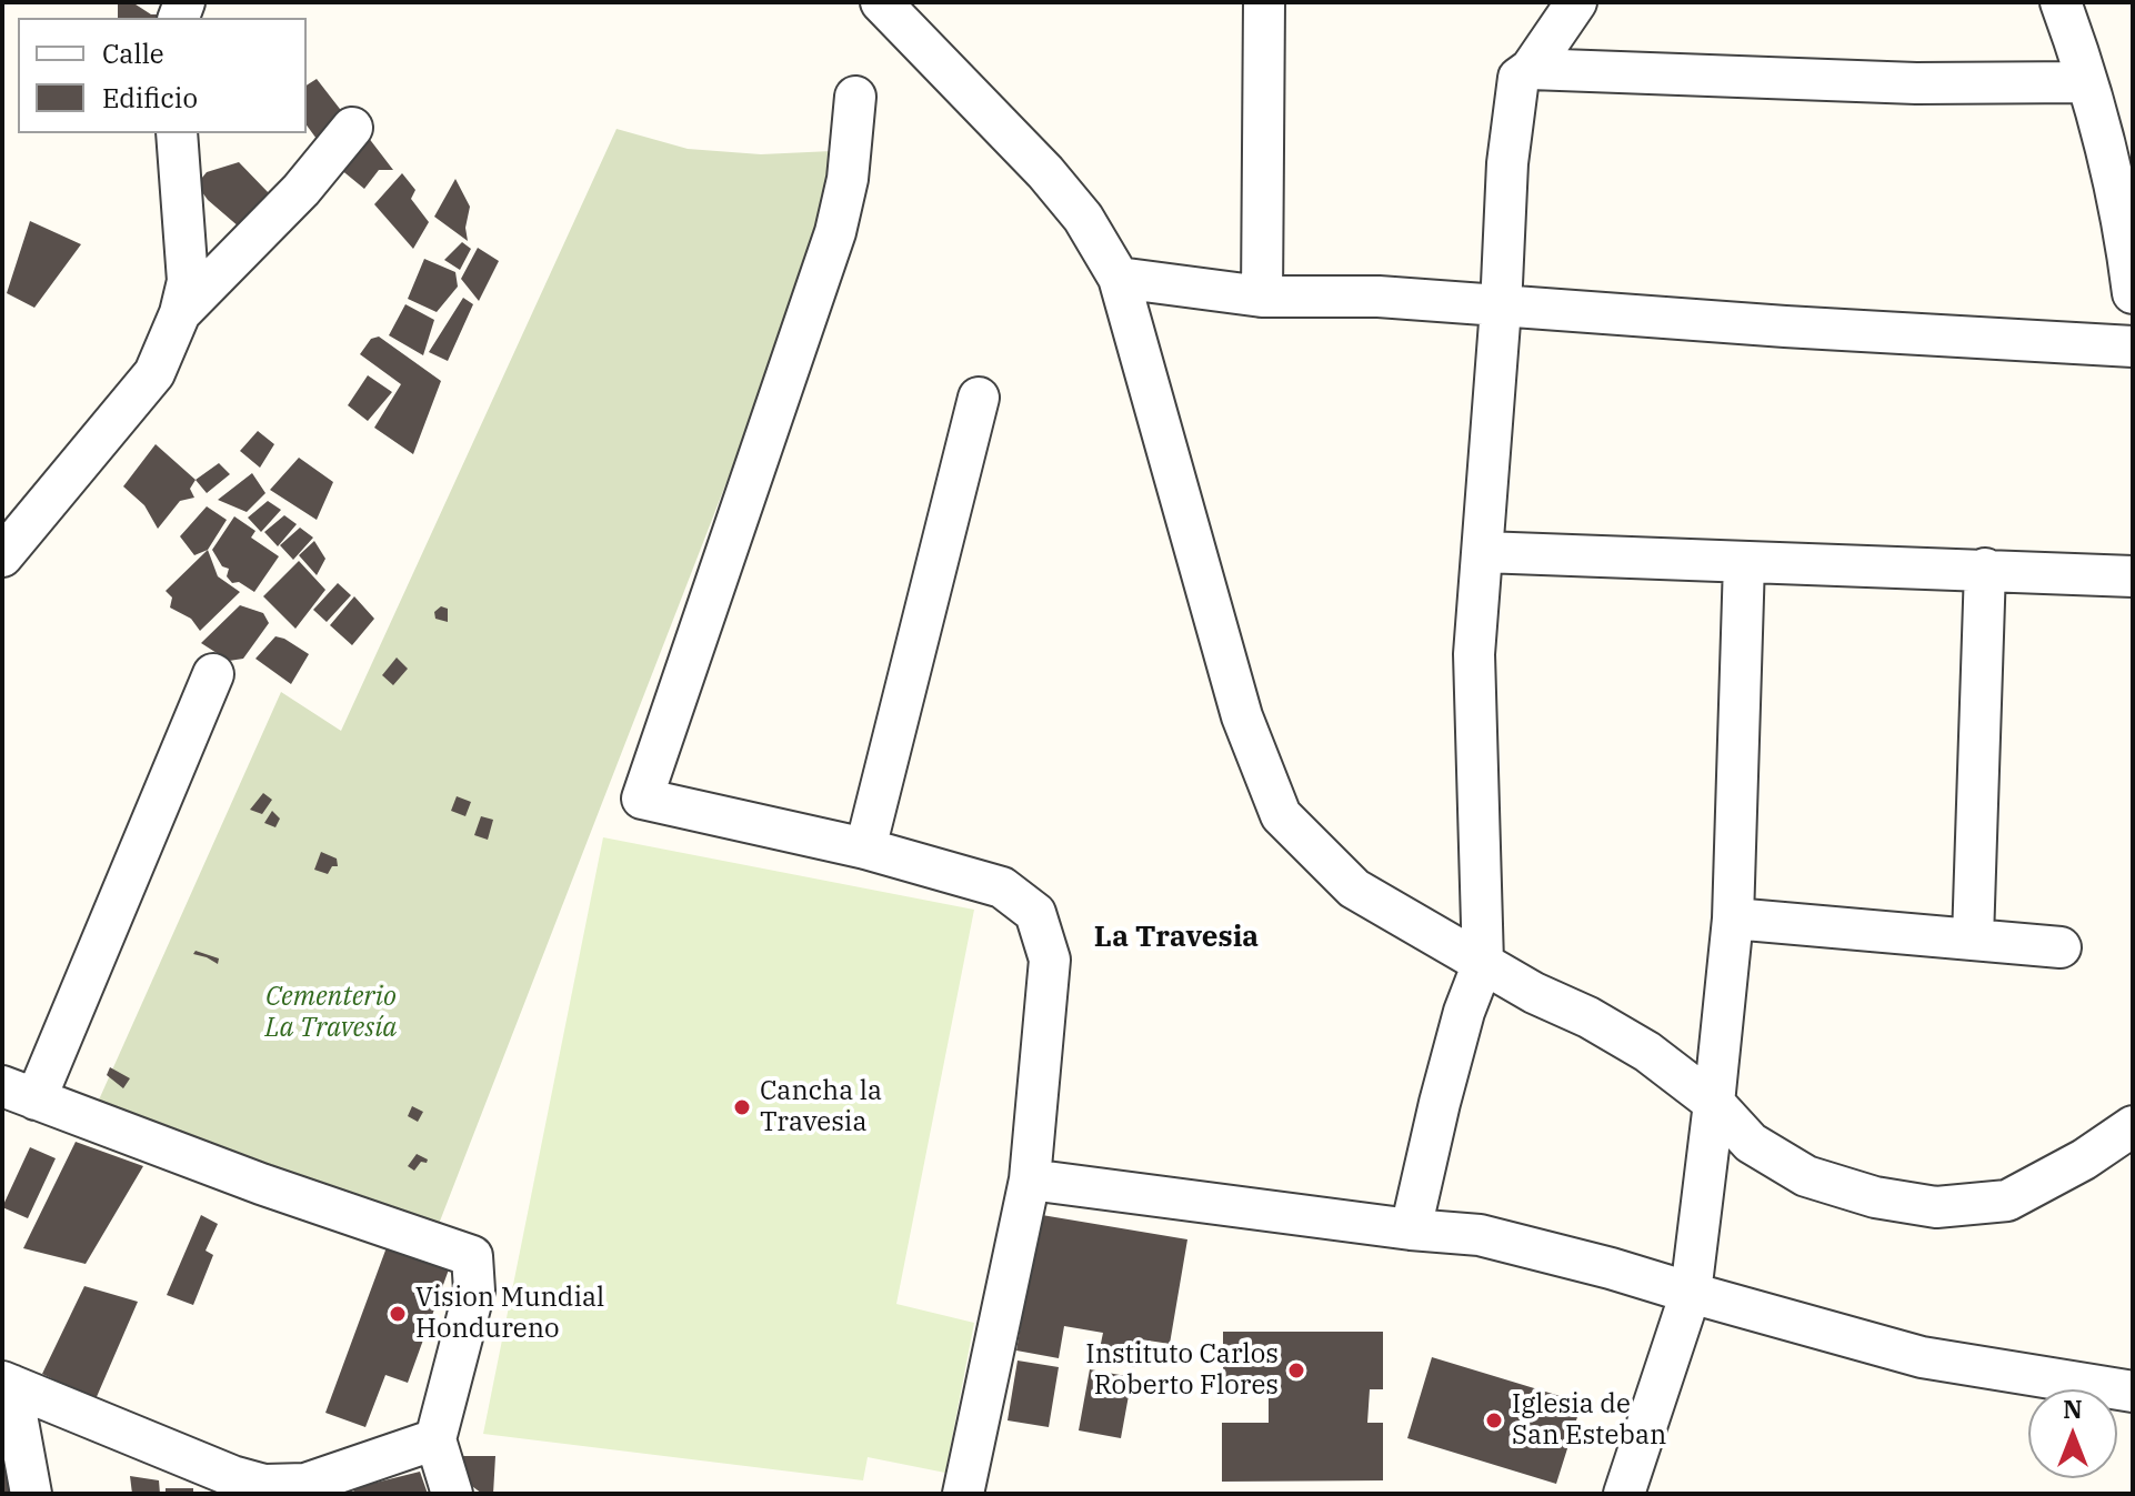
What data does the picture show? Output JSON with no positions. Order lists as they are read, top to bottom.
{
  "districts": ["La Travesia"],
  "parks": ["Cementerio La Travesía"],
  "places": [
    "Cancha la Travesia",
    "Vision Mundial Hondureno",
    "Instituto Carlos Roberto Flores",
    "Iglesia de San Esteban"
  ],
  "legend": ["Calle", "Edificio"],
  "north": "top"
}
